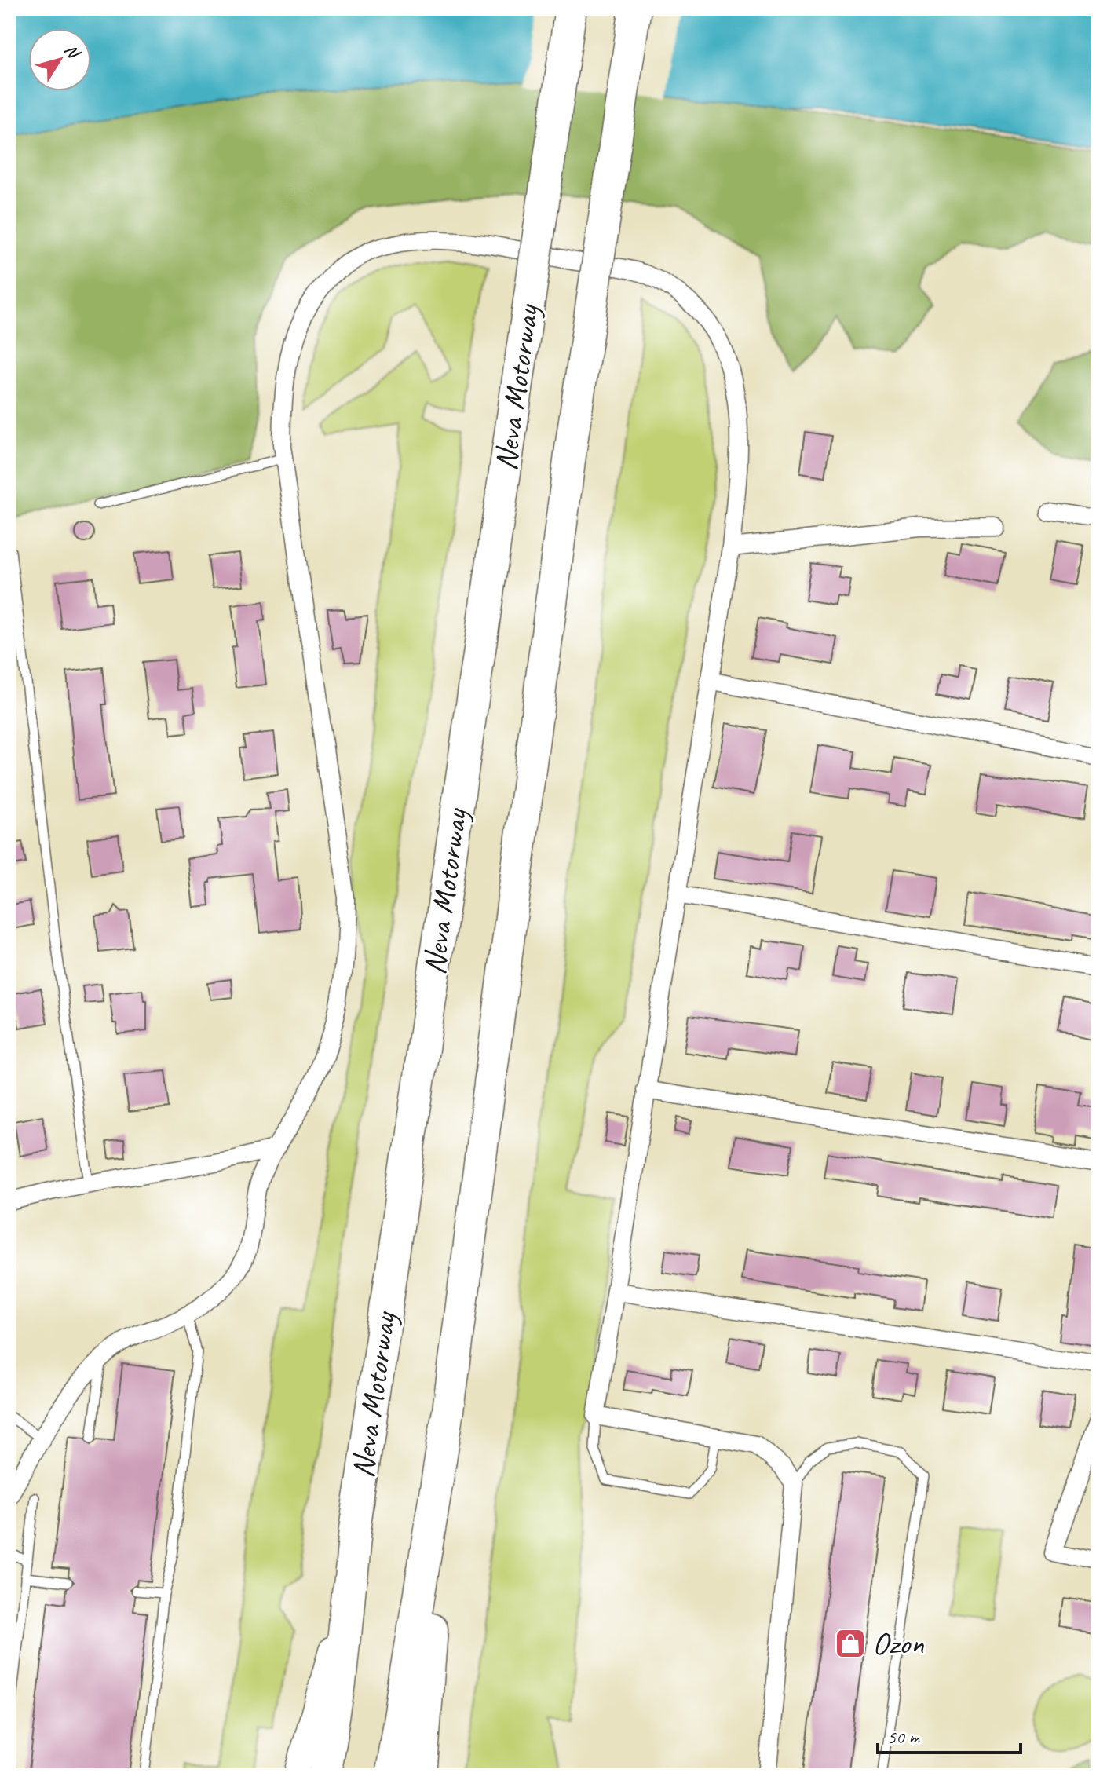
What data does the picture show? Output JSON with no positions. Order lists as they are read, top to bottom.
{
  "streets": {
    "highway": ["Neva Motorway"]
  },
  "places": {
    "shop": ["Ozon"]
  },
  "scale_bar": "50 m",
  "north": "top right"
}
